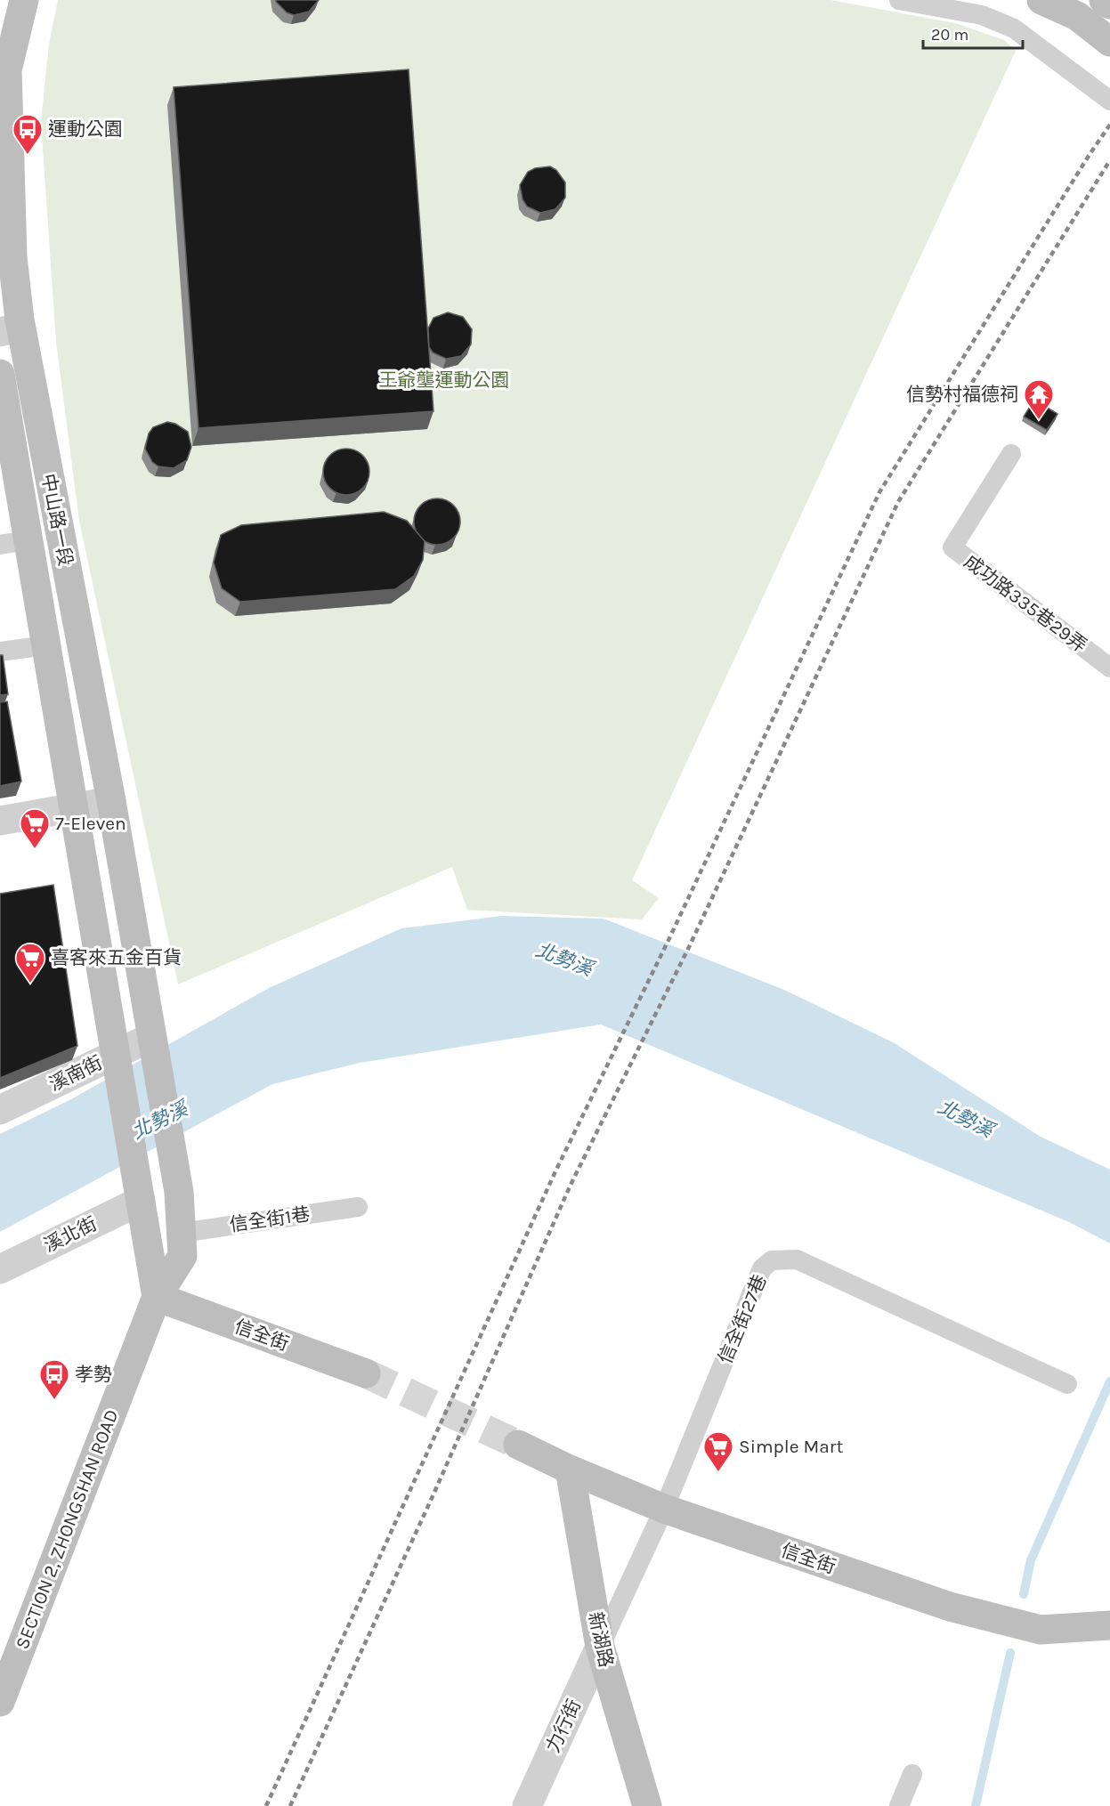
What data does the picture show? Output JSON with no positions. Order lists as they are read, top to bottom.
{
  "streets": {
    "street": [
      "中山路一段",
      "溪南街",
      "溪北街",
      "信全街",
      "SECTION 2, ZHONGSHAN ROAD",
      "新湖路",
      "力行街"
    ],
    "lane": ["成功路335巷29弄", "信全街1巷", "信全街27巷"]
  },
  "crossings": [
    ["中山路一段", "溪南街"],
    ["中山路一段", "溪北街"],
    ["中山路一段", "信全街"],
    ["中山路一段", "SECTION 2, ZHONGSHAN ROAD"],
    ["信全街1巷", "SECTION 2, ZHONGSHAN ROAD"],
    ["信全街27巷", "信全街"],
    ["信全街27巷", "新湖路"],
    ["信全街27巷", "力行街"],
    ["信全街", "SECTION 2, ZHONGSHAN ROAD"],
    ["信全街", "新湖路"],
    ["新湖路", "力行街"]
  ],
  "water": ["北勢溪"],
  "parks": ["王爺壟運動公園"],
  "places": {
    "bus stop": ["運動公園", "孝勢"],
    "temple": ["信勢村福德祠"],
    "supermarket": ["7-Eleven", "喜客來五金百貨", "Simple Mart"]
  },
  "scale_bar": "20 m"
}
